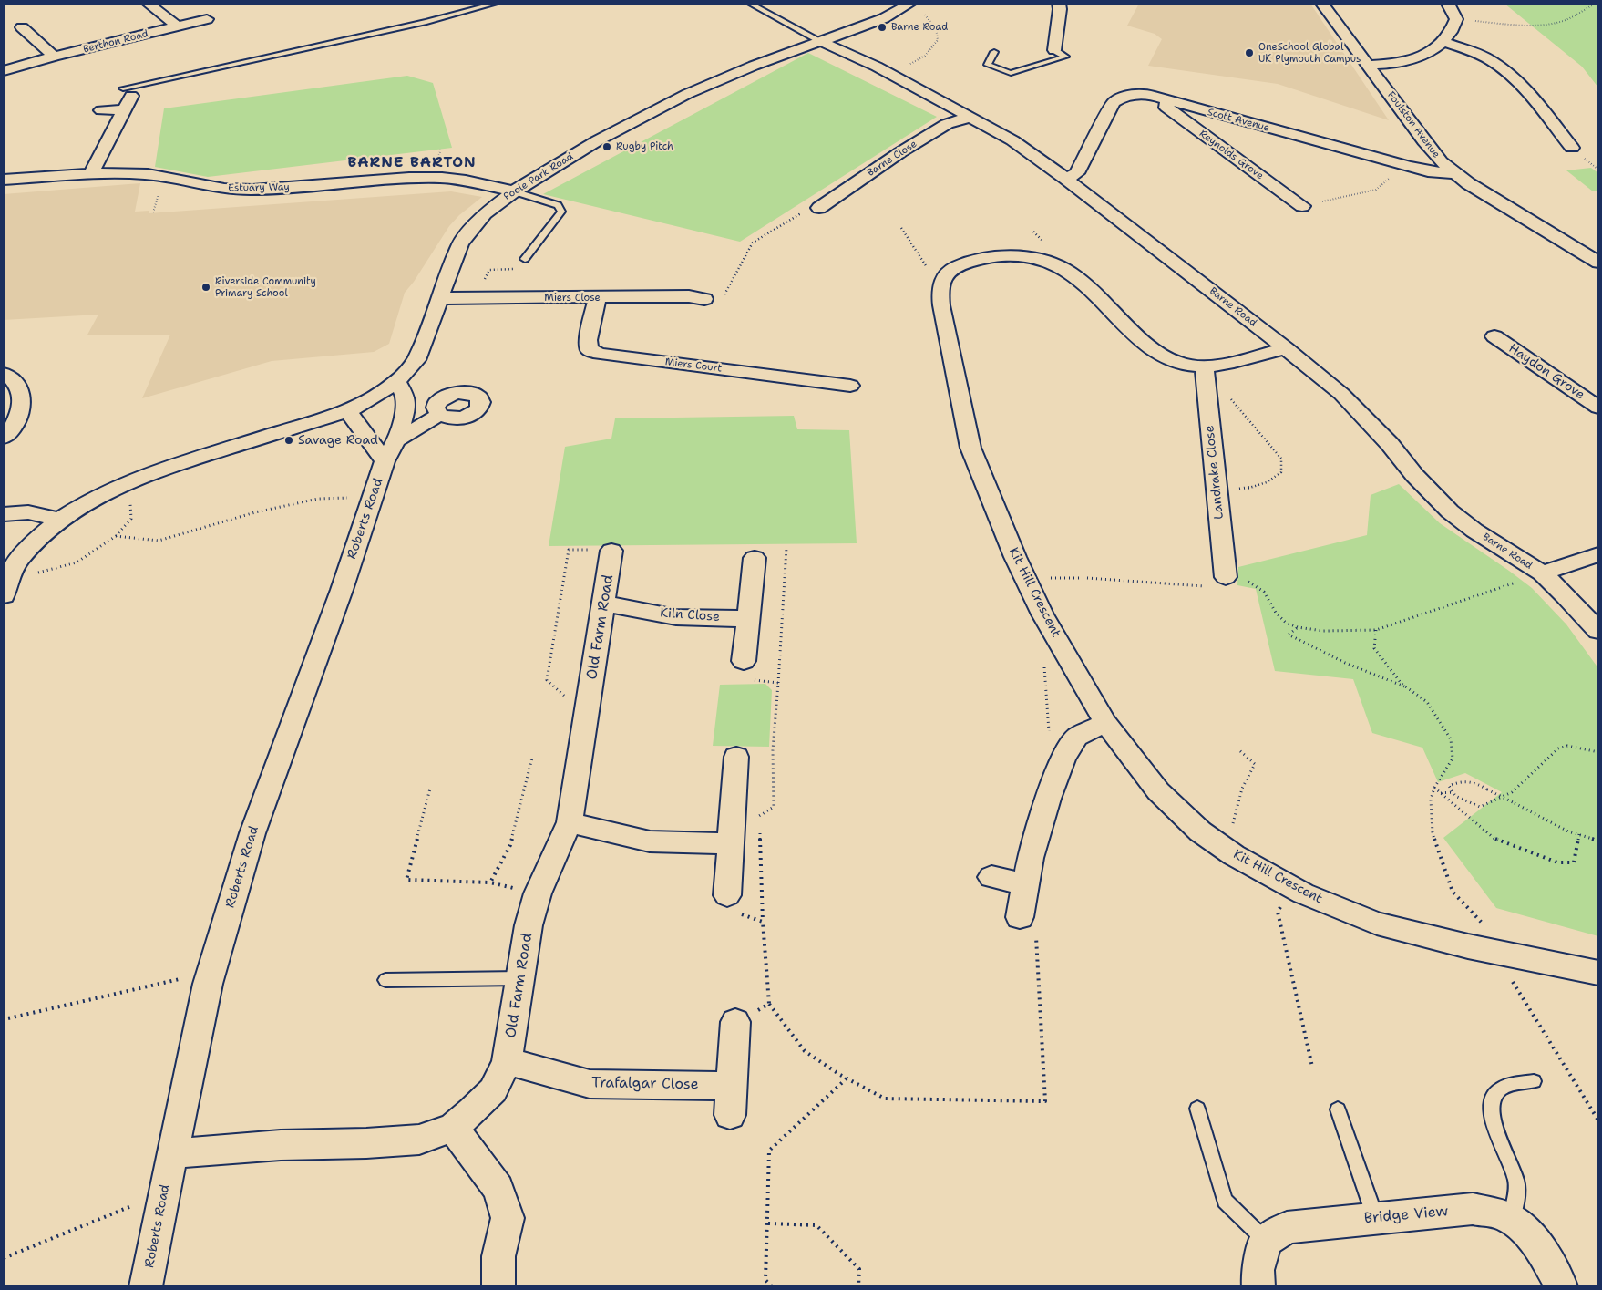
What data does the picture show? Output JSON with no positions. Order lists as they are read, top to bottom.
{
  "streets": {
    "street": [
      "Berthon Road",
      "Scott Avenue",
      "Foulston Avenue",
      "Reynolds Grove",
      "Barne Close",
      "Poole Park Road",
      "Estuary Way",
      "Miers Close",
      "Barne Road",
      "Miers Court",
      "Haydon Grove",
      "Landrake Close",
      "Roberts Road",
      "Kit Hill Crescent",
      "Kiln Close",
      "Old Farm Road",
      "Trafalgar Close",
      "Bridge View"
    ]
  },
  "crossings": [
    ["Scott Avenue", "Foulston Avenue"],
    ["Scott Avenue", "Reynolds Grove"],
    ["Scott Avenue", "Barne Road"],
    ["Barne Close", "Barne Road"],
    ["Poole Park Road", "Estuary Way"],
    ["Poole Park Road", "Miers Close"],
    ["Poole Park Road", "Barne Road"],
    ["Poole Park Road", "Roberts Road"],
    ["Miers Close", "Miers Court"],
    ["Roberts Road", "Old Farm Road"],
    ["Kiln Close", "Old Farm Road"],
    ["Old Farm Road", "Trafalgar Close"]
  ],
  "districts": ["BARNE BARTON"],
  "places": [
    "Barne Road",
    "OneSchool Global UK Plymouth Campus",
    "Rugby Pitch",
    "Riverside Community Primary School",
    "Savage Road"
  ]
}
